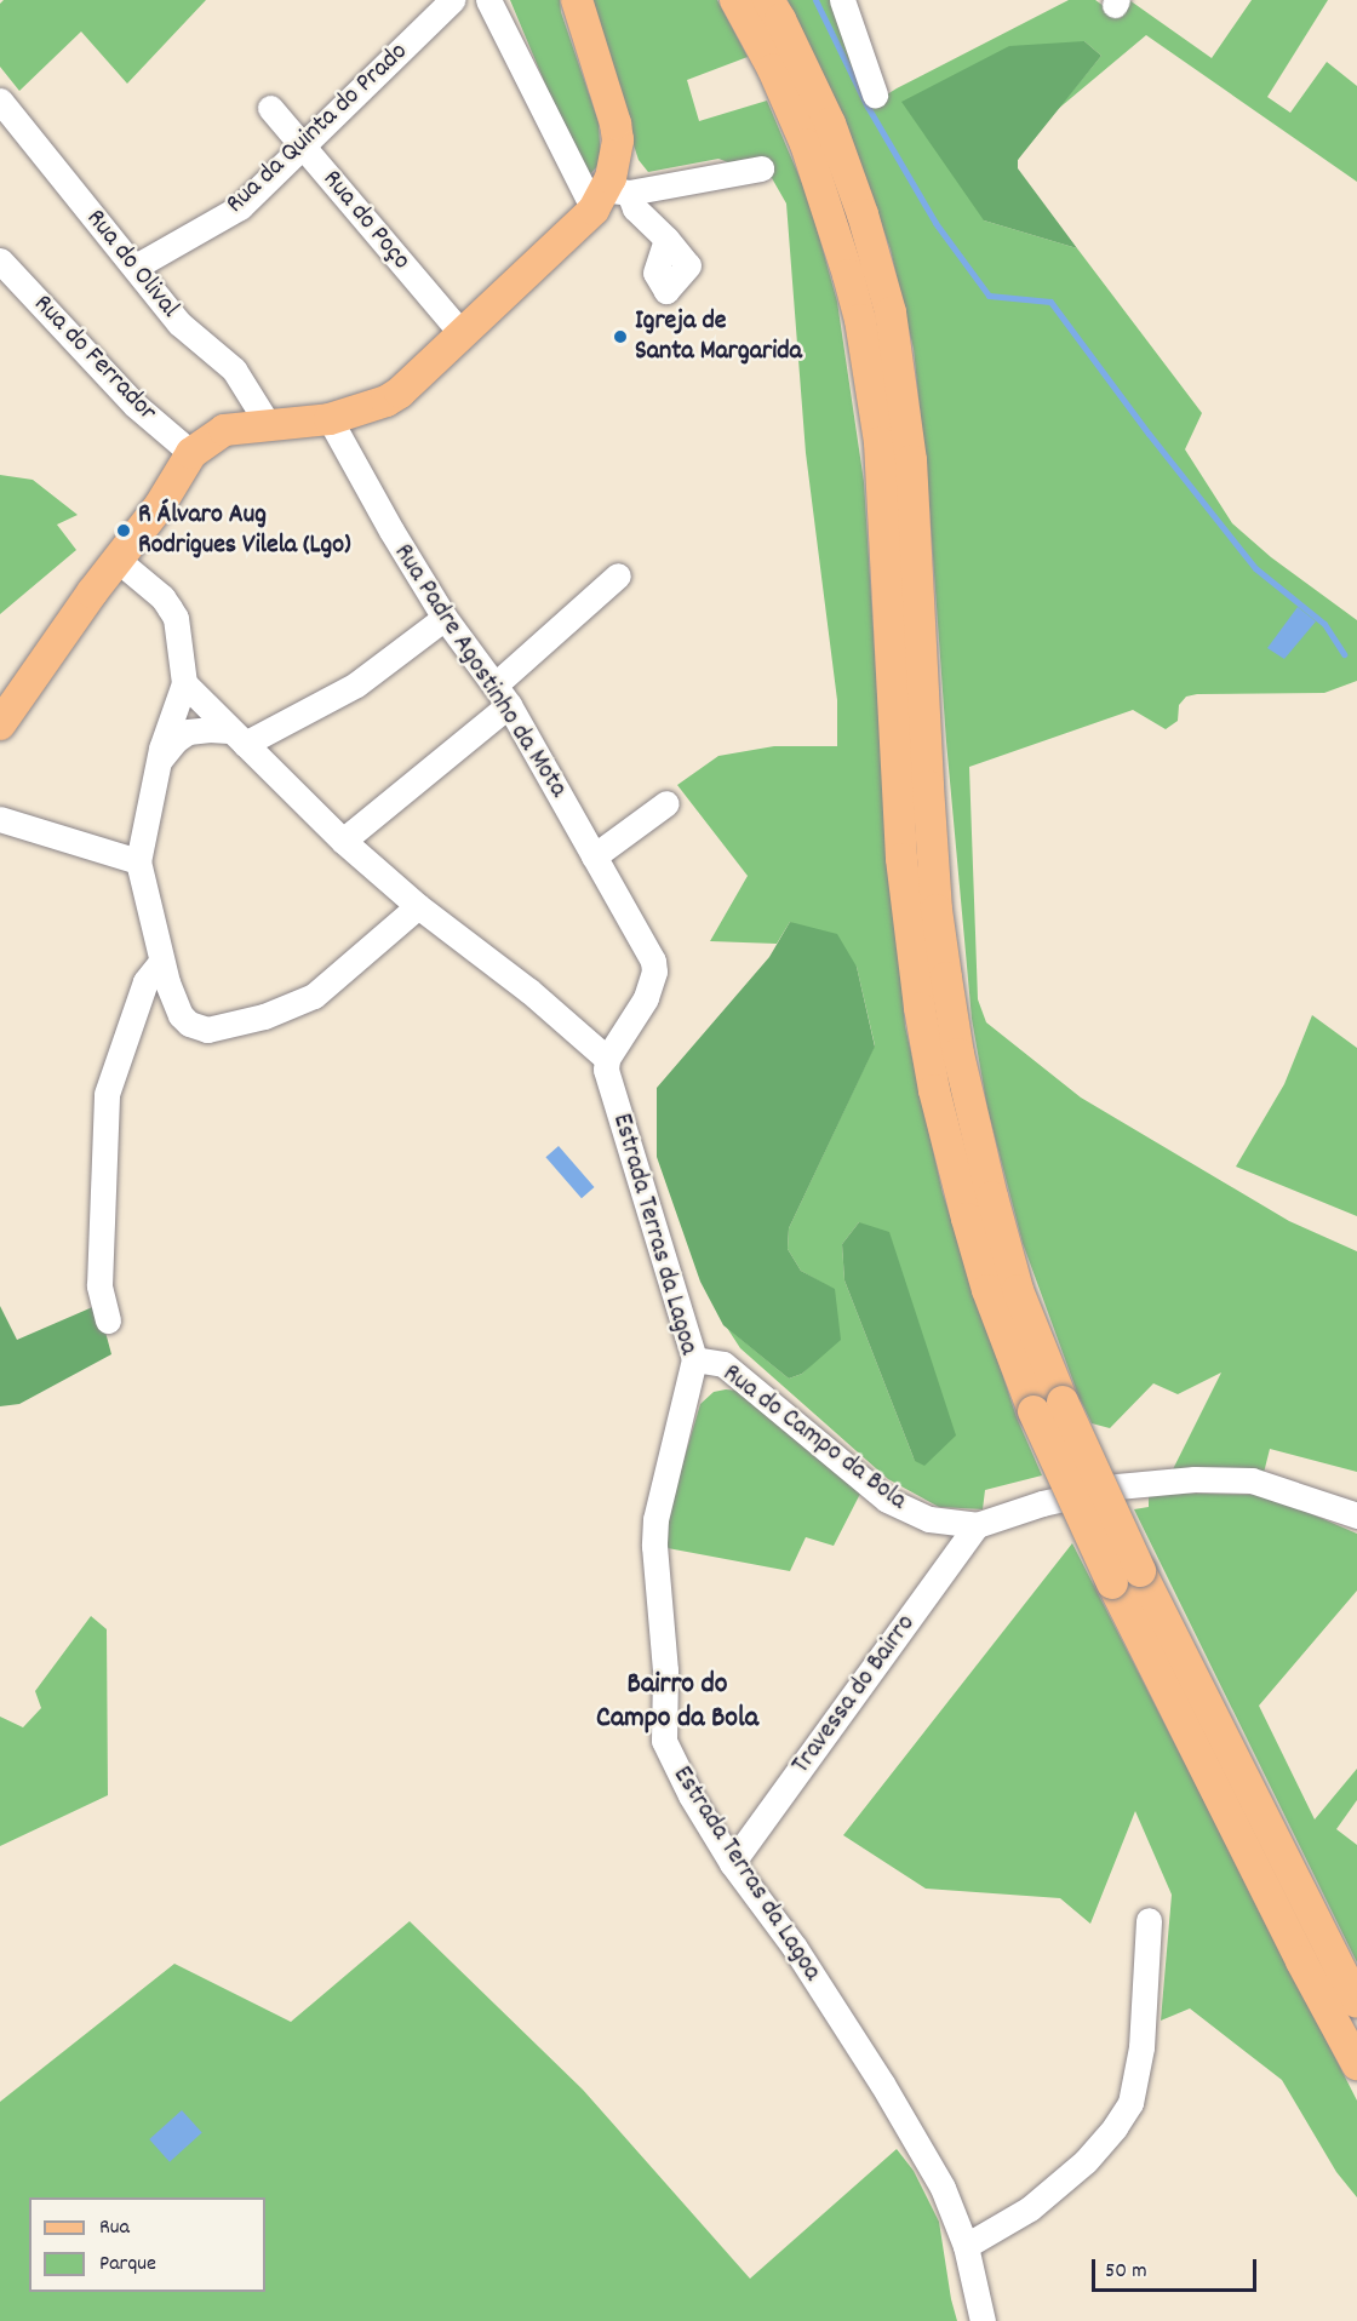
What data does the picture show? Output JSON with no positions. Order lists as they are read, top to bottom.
{
  "streets": {
    "street": [
      "Rua da Quinta do Prado",
      "Rua do Poço",
      "Rua do Olival",
      "Rua do Ferrador",
      "Rua Padre Agostinho da Mota",
      "Estrada Terras da Lagoa",
      "Rua do Campo da Bola",
      "Travessa do Bairro"
    ]
  },
  "crossings": [
    ["Rua da Quinta do Prado", "Rua do Poço"],
    ["Rua da Quinta do Prado", "Rua do Olival"],
    ["Rua Padre Agostinho da Mota", "Estrada Terras da Lagoa"],
    ["Estrada Terras da Lagoa", "Rua do Campo da Bola"],
    ["Estrada Terras da Lagoa", "Travessa do Bairro"],
    ["Rua do Campo da Bola", "Travessa do Bairro"]
  ],
  "districts": ["Bairro do Campo da Bola"],
  "places": ["Igreja de Santa Margarida", "R Álvaro Aug Rodrigues Vilela (Lgo)"],
  "legend": ["Rua", "Parque"],
  "scale_bar": "50 m"
}
